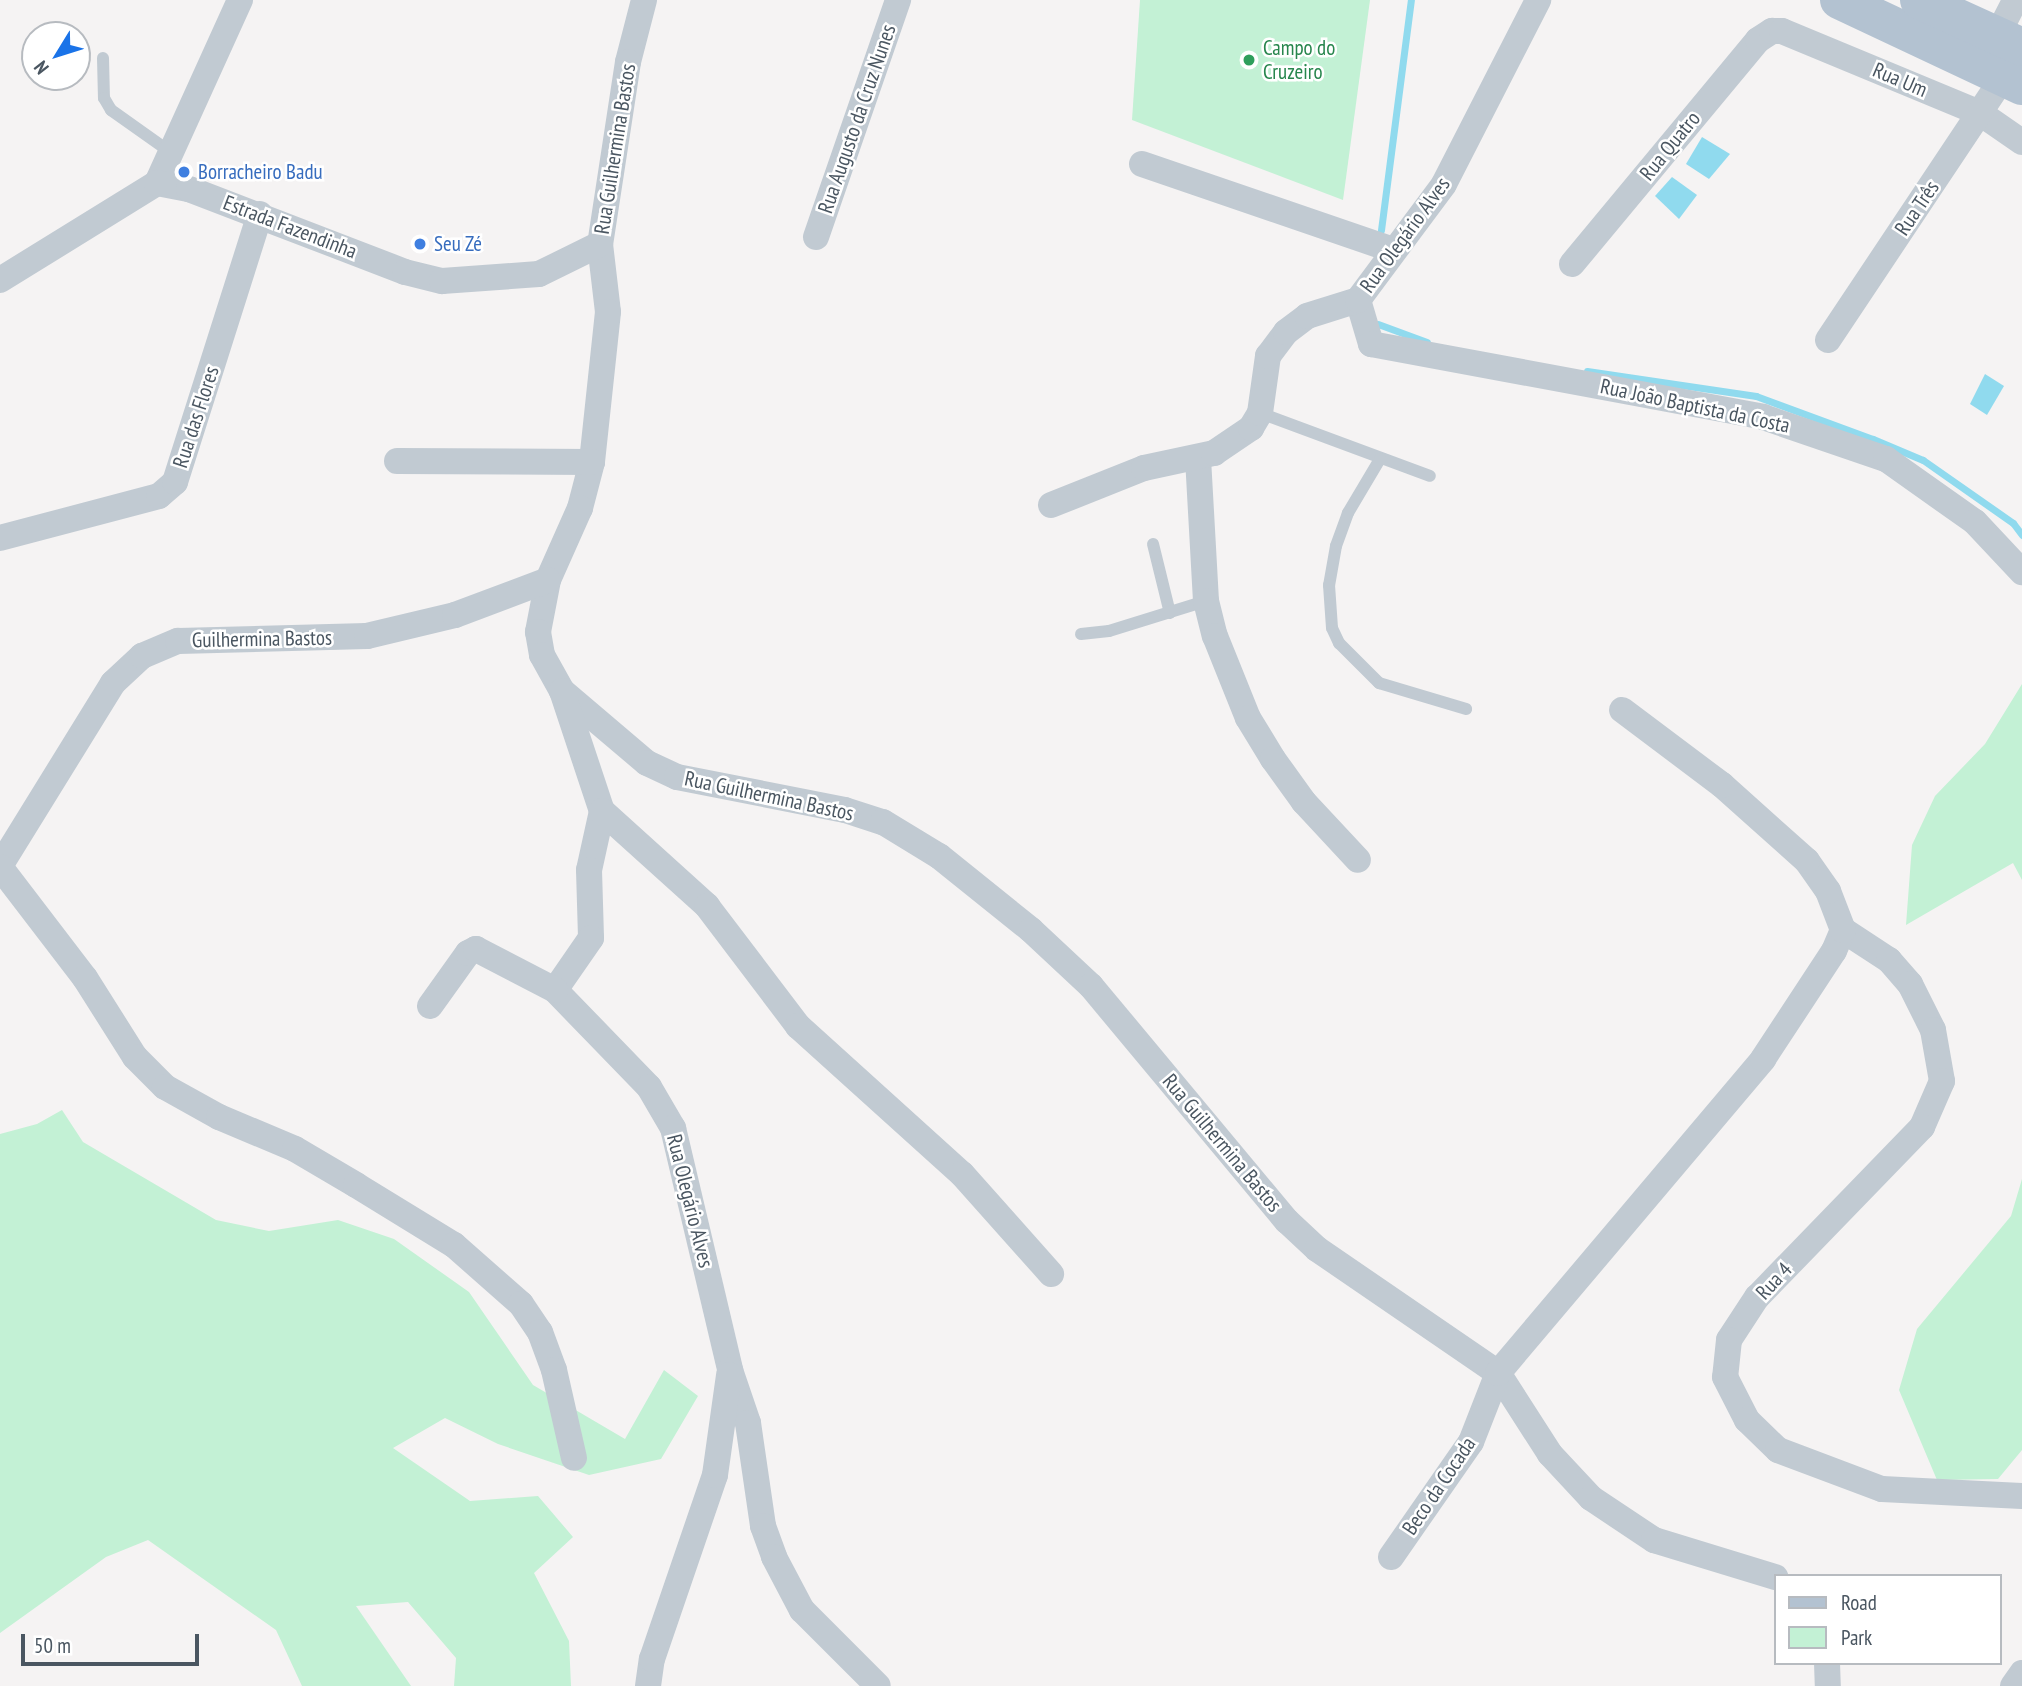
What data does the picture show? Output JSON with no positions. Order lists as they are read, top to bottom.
{
  "streets": {
    "street": [
      "Rua Um",
      "Rua Augusto da Cruz Nunes",
      "Rua Quatro",
      "Rua Guilhermina Bastos",
      "Rua Três",
      "Estrada Fazendinha",
      "Rua Olegário Alves",
      "Rua João Baptista da Costa",
      "Rua das Flores",
      "Guilhermina Bastos",
      "Rua 4",
      "Beco da Cocada"
    ]
  },
  "crossings": [
    ["Rua Um", "Rua Quatro"],
    ["Rua Um", "Rua Três"],
    ["Rua Guilhermina Bastos", "Estrada Fazendinha"],
    ["Rua Guilhermina Bastos", "Guilhermina Bastos"],
    ["Rua Guilhermina Bastos", "Beco da Cocada"],
    ["Estrada Fazendinha", "Rua das Flores"],
    ["Rua Olegário Alves", "Rua João Baptista da Costa"],
    ["Rua 4", "Beco da Cocada"]
  ],
  "places": ["Campo do Cruzeiro", "Borracheiro Badu", "Seu Zé"],
  "legend": ["Road", "Park"],
  "scale_bar": "50 m",
  "north": "bottom left"
}
